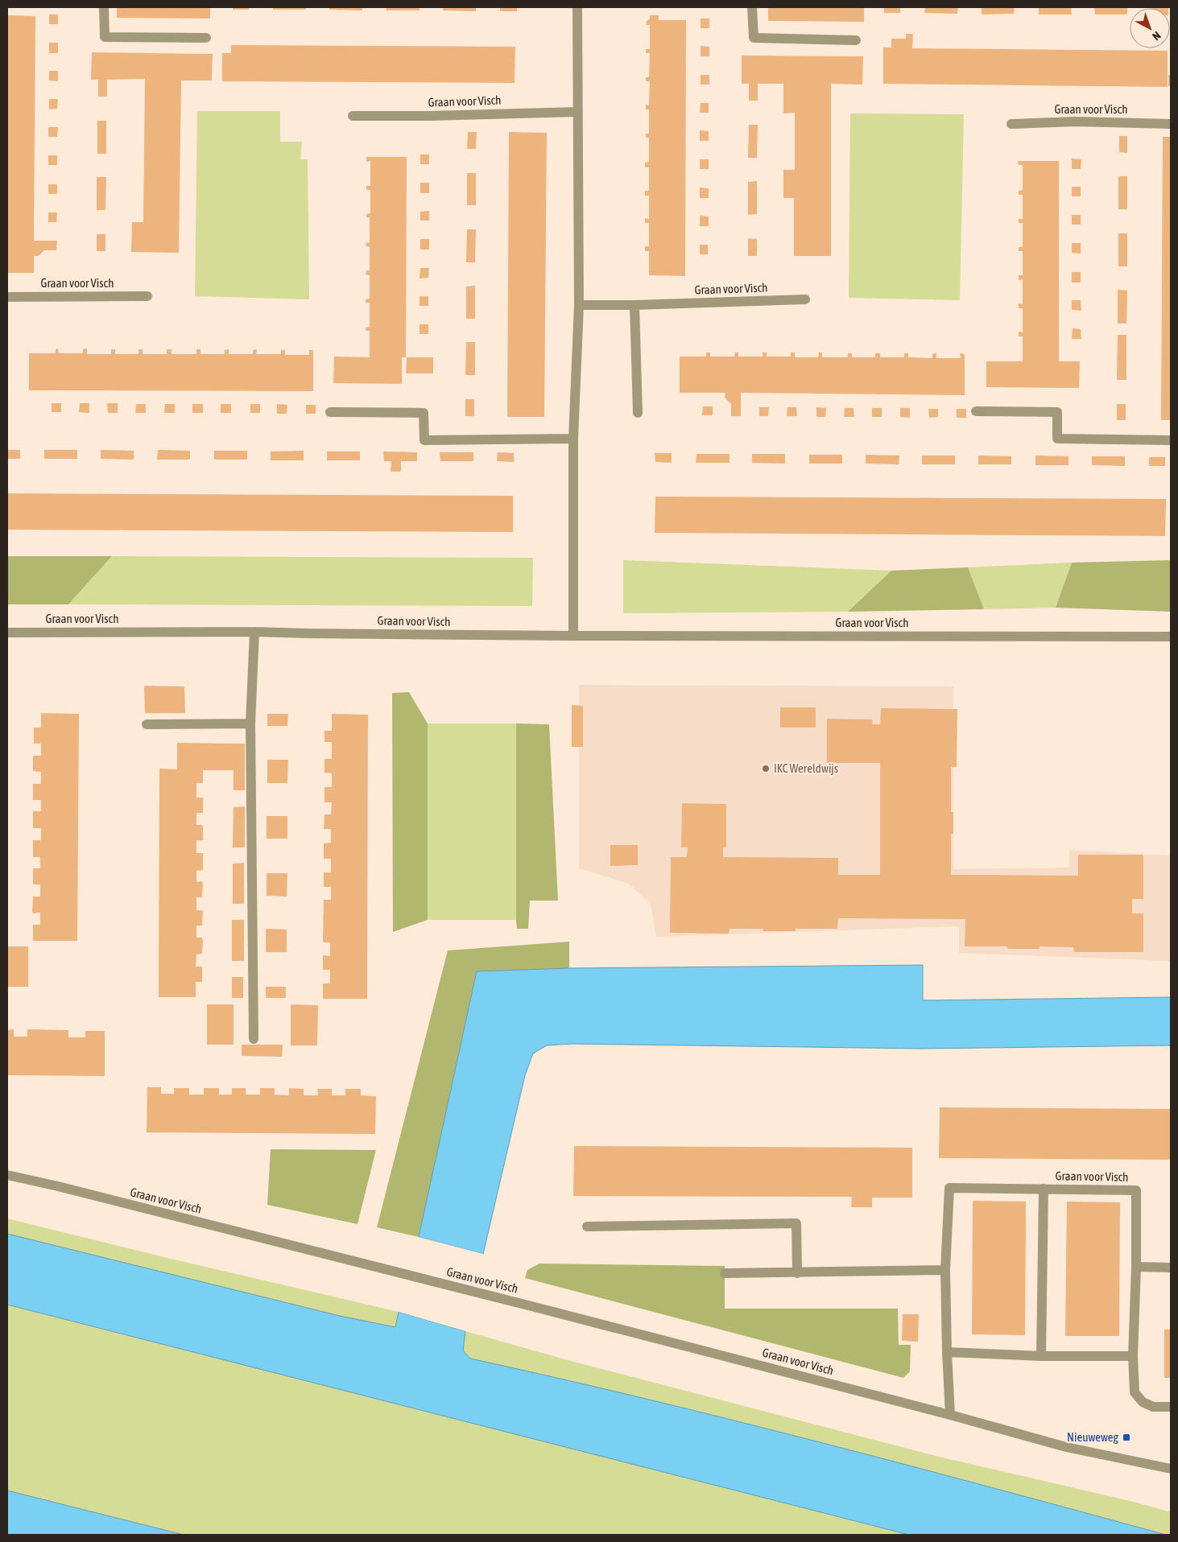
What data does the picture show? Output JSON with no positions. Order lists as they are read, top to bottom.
{
  "streets": {
    "street": ["Graan voor Visch"]
  },
  "places": {
    "other": ["IKC Wereldwijs"],
    "transit": ["Nieuweweg"]
  },
  "north": "bottom right"
}
